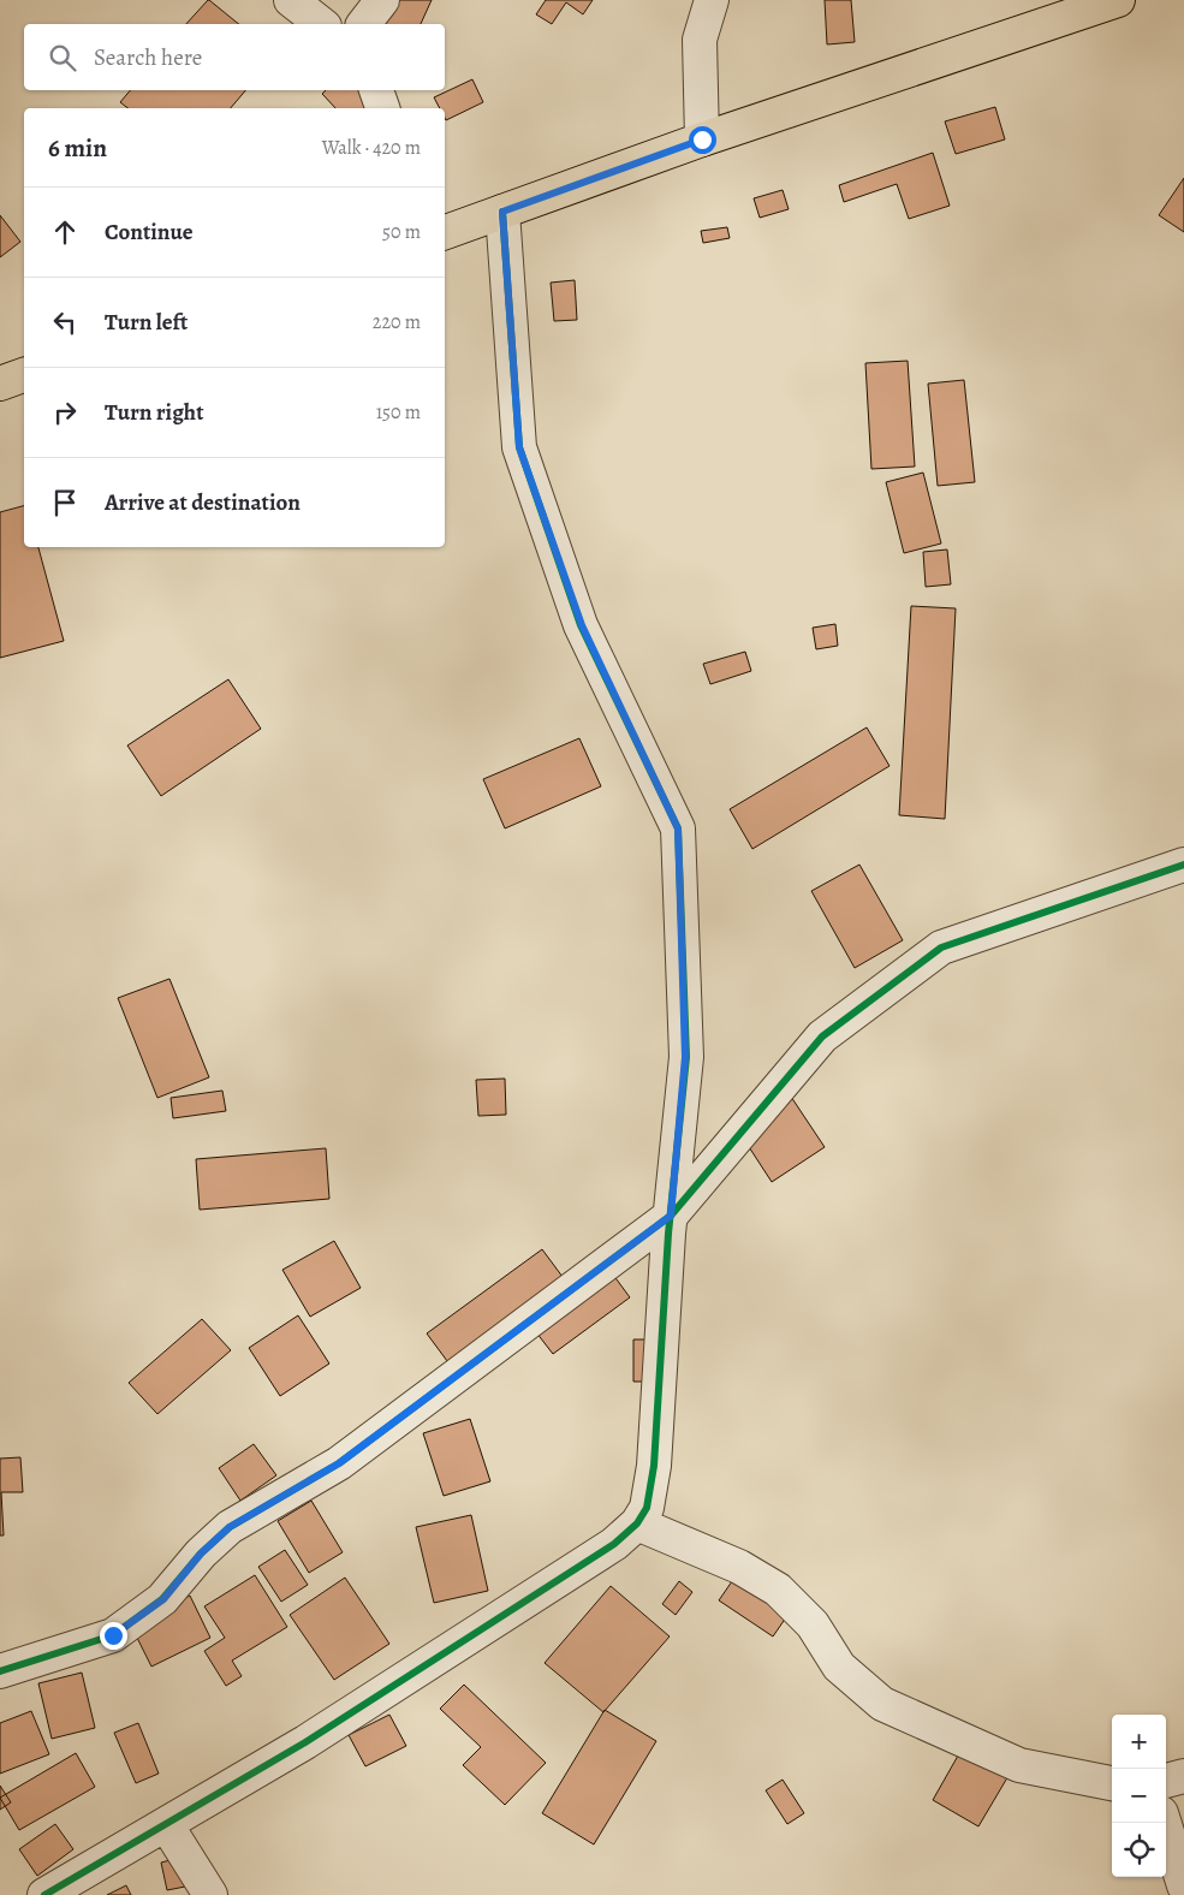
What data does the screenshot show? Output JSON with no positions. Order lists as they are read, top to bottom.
{
  "page": {
    "search": "Search here",
    "heading": ["6 min", "Walk · 420 m"],
    "list": [
      ["Continue", "50 m"],
      ["Turn left", "220 m"],
      ["Turn right", "150 m"],
      "Arrive at destination"
    ],
    "map_buttons": ["+", "−"]
  }
}
